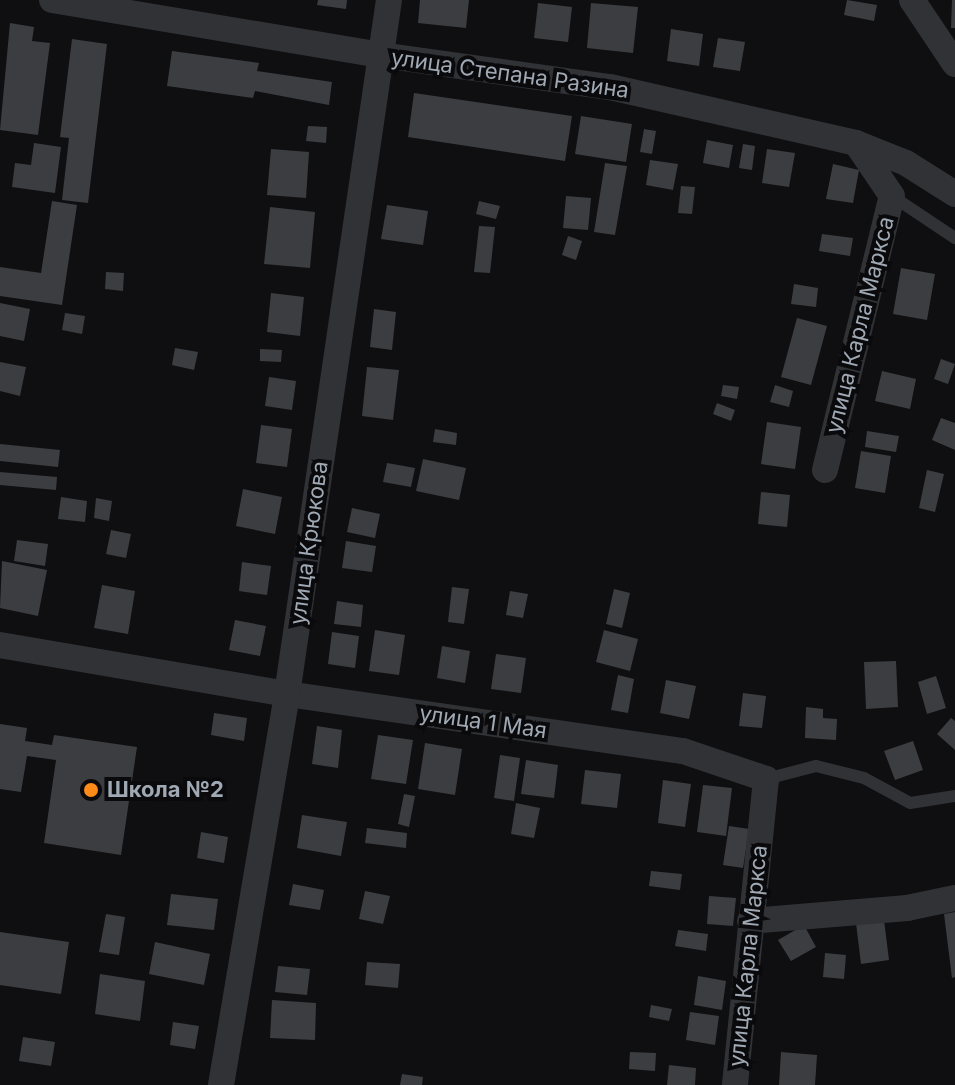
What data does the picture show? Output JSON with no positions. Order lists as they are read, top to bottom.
{
  "streets": {
    "street": [
      "улица Степана Разина",
      "улица Карла Маркса",
      "улица Крюкова",
      "улица 1 Мая"
    ]
  },
  "crossings": [
    ["улица Степана Разина", "улица Карла Маркса"],
    ["улица Степана Разина", "улица Крюкова"],
    ["улица Карла Маркса", "улица 1 Мая"],
    ["улица Крюкова", "улица 1 Мая"]
  ],
  "places": ["Школа №2"]
}
